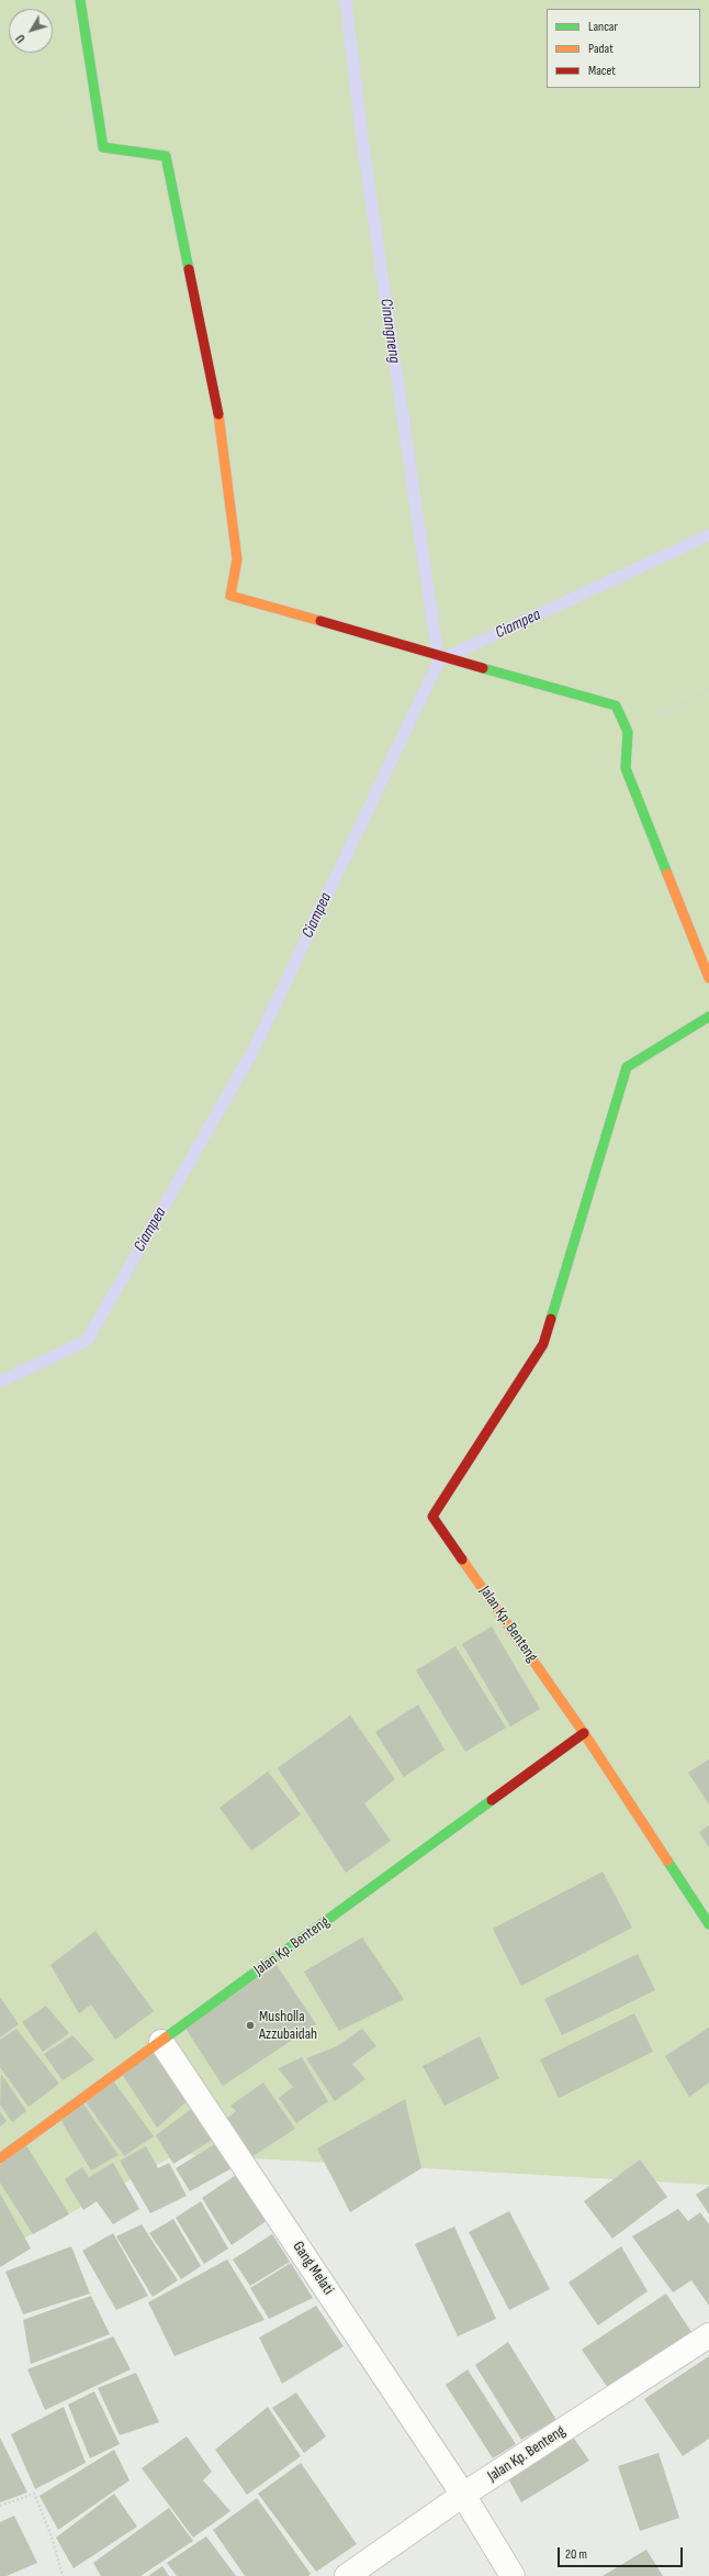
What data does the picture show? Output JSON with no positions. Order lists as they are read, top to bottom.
{
  "streets": {
    "street": ["Jalan Kp. Benteng", "Gang Melati"]
  },
  "crossings": [
    ["Jalan Kp. Benteng", "Gang Melati"]
  ],
  "water": ["Cinangneng", "Ciampea"],
  "places": ["Musholla Azzubaidah"],
  "legend": ["Lancar", "Padat", "Macet"],
  "scale_bar": "20 m",
  "north": "bottom left"
}
